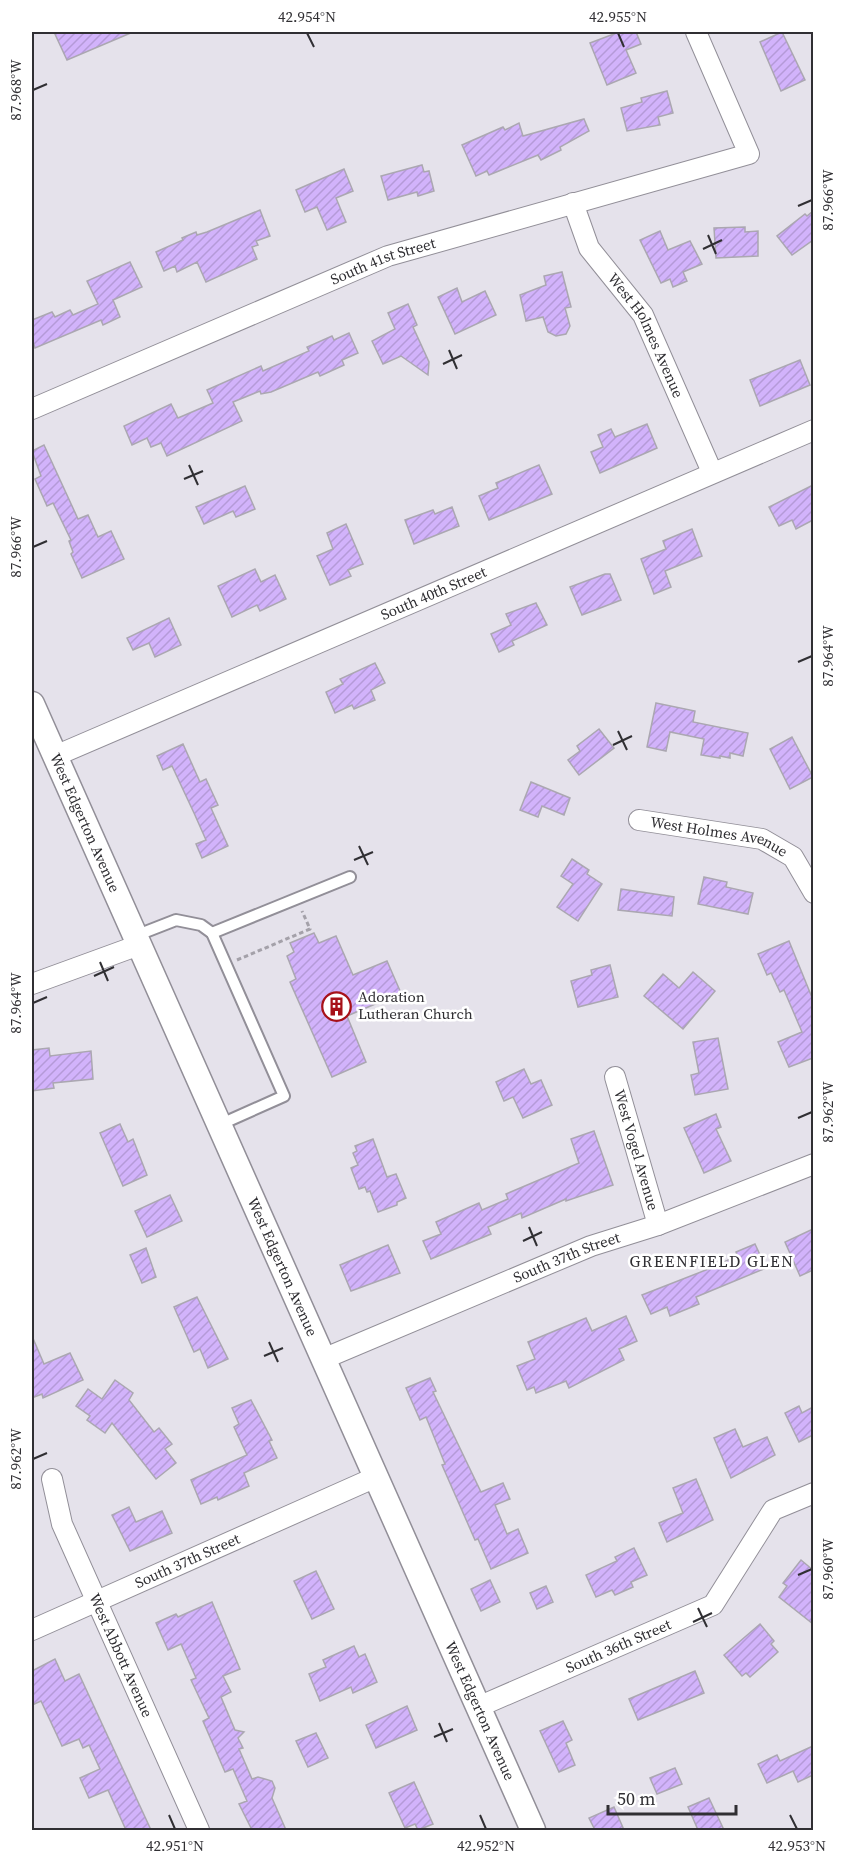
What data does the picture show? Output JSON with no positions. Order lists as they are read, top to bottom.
{
  "streets": {
    "street": [
      "South 41st Street",
      "West Holmes Avenue",
      "South 40th Street",
      "West Edgerton Avenue",
      "West Vogel Avenue",
      "South 37th Street",
      "South 36th Street",
      "West Abbott Avenue"
    ]
  },
  "crossings": [
    ["South 41st Street", "West Holmes Avenue"],
    ["West Holmes Avenue", "South 40th Street"],
    ["South 40th Street", "West Edgerton Avenue"],
    ["West Edgerton Avenue", "South 37th Street"],
    ["West Edgerton Avenue", "South 36th Street"],
    ["West Vogel Avenue", "South 37th Street"],
    ["South 37th Street", "West Abbott Avenue"]
  ],
  "districts": ["GREENFIELD GLEN"],
  "places": {
    "building": ["Adoration Lutheran Church"]
  },
  "scale_bar": "50 m",
  "coordinates": [
    "42.954°N",
    "42.955°N",
    "87.968°W",
    "87.966°W",
    "87.964°W",
    "87.962°W",
    "87.960°W",
    "42.951°N",
    "42.952°N",
    "42.953°N"
  ]
}
